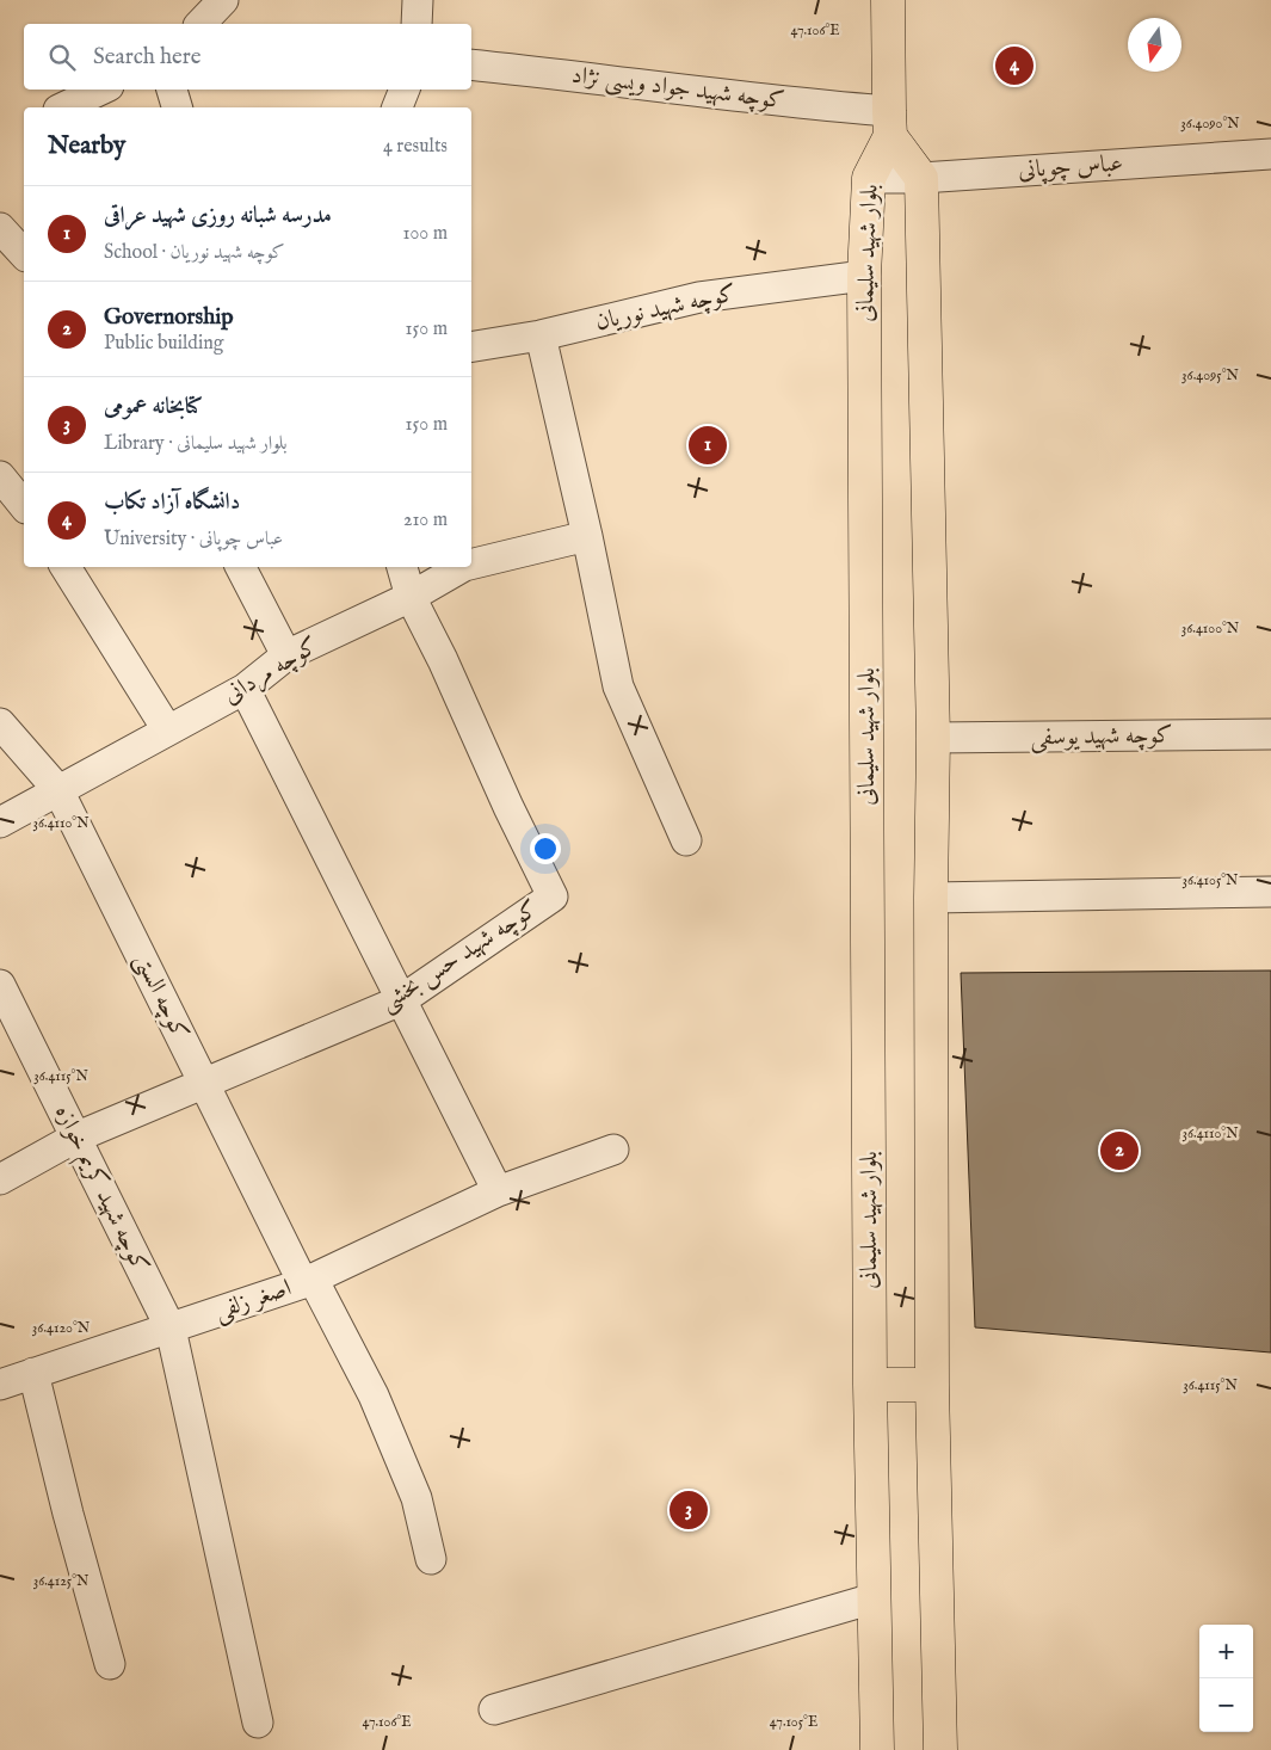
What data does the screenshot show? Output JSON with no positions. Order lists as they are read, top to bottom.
{
  "streets": {
    "main road": ["بلوار شهید سلیمانی"],
    "street": [
      "کوچه شهید جواد ویسی نژاد",
      "عباس چوپانی",
      "کوچه شهید نوریان",
      "کوچه مردانی",
      "کوچه شهید یوسفی",
      "کوچه شهید حس بخشی",
      "کوچه الستی",
      "کوچه شهید کریم خوازه",
      "اصغر زلفی"
    ]
  },
  "crossings": [
    ["کوچه شهید جواد ویسی نژاد", "بلوار شهید سلیمانی"],
    ["عباس چوپانی", "بلوار شهید سلیمانی"],
    ["بلوار شهید سلیمانی", "کوچه شهید نوریان"],
    ["کوچه مردانی", "کوچه شهید حس بخشی"],
    ["کوچه مردانی", "کوچه الستی"],
    ["کوچه شهید حس بخشی", "کوچه الستی"],
    ["کوچه شهید حس بخشی", "کوچه شهید کریم خوازه"],
    ["کوچه الستی", "اصغر زلفی"],
    ["کوچه شهید کریم خوازه", "اصغر زلفی"]
  ],
  "north": "bottom",
  "page": {
    "search": "Search here",
    "pins": [
      "4",
      "1",
      "2",
      "3"
    ],
    "heading": ["Nearby", "4 results"],
    "list": [
      {
        "mark": "1",
        "name": "مدرسه شبانه روزی شهید عراقی",
        "note": "School · کوچه شهید نوریان",
        "value": "100 m"
      },
      {
        "mark": "2",
        "name": "Governorship",
        "note": "Public building",
        "value": "150 m"
      },
      {
        "mark": "3",
        "name": "کتابخانه عمومی",
        "note": "Library · بلوار شهید سلیمانی",
        "value": "150 m"
      },
      {
        "mark": "4",
        "name": "دانشگاه آزاد تکاب",
        "note": "University · عباس چوپانی",
        "value": "210 m"
      }
    ],
    "map_buttons": ["+", "−"]
  },
  "coordinates": [
    "47.106°E",
    "36.4090°N",
    "36.4095°N",
    "36.4100°N",
    "36.4110°N",
    "36.4105°N",
    "36.4115°N",
    "36.4120°N",
    "36.4125°N",
    "47.105°E"
  ]
}
